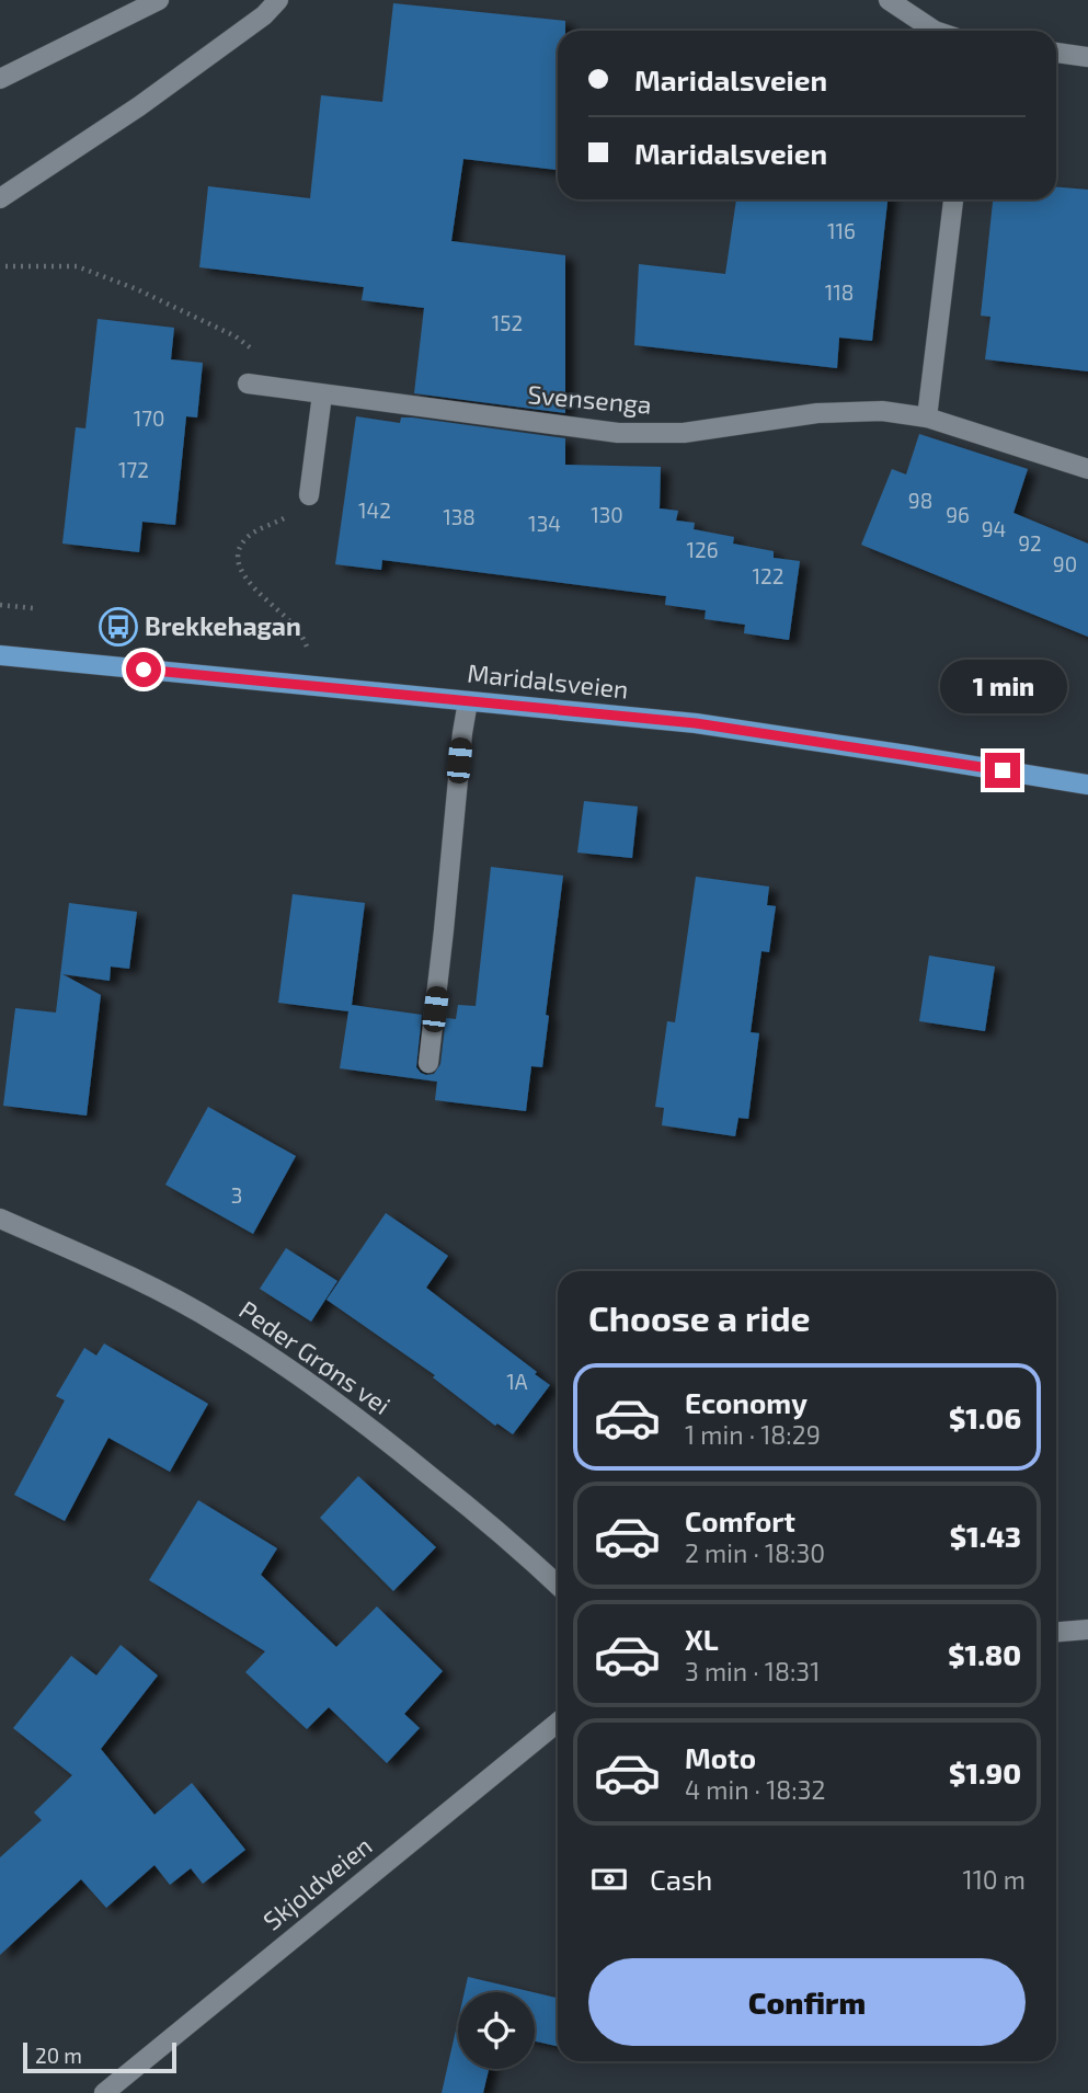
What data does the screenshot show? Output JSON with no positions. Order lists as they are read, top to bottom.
{
  "streets": {
    "main road": ["Maridalsveien"],
    "street": ["Svensenga", "Peder Grøns vei", "Skjoldveien"]
  },
  "places": {
    "bus stop": ["Brekkehagan"]
  },
  "house_numbers": [
    "116",
    "118",
    "152",
    "170",
    "172",
    "98",
    "142",
    "130",
    "96",
    "138",
    "134",
    "94",
    "92",
    "126",
    "90",
    "122",
    "3",
    "1A"
  ],
  "scale_bar": "20 m",
  "page": {
    "banner": ["Maridalsveien", "Maridalsveien"],
    "bubble": "1 min",
    "heading": "Choose a ride",
    "list": [
      {
        "name": "Economy",
        "note": "1 min · 18:29",
        "value": "$1.06"
      },
      {
        "name": "Comfort",
        "note": "2 min · 18:30",
        "value": "$1.43"
      },
      {
        "name": "XL",
        "note": "3 min · 18:31",
        "value": "$1.80"
      },
      {
        "name": "Moto",
        "note": "4 min · 18:32",
        "value": "$1.90"
      }
    ],
    "pay": ["Cash", "110 m"],
    "buttons": "Confirm",
    "scale": "20 m"
  }
}
